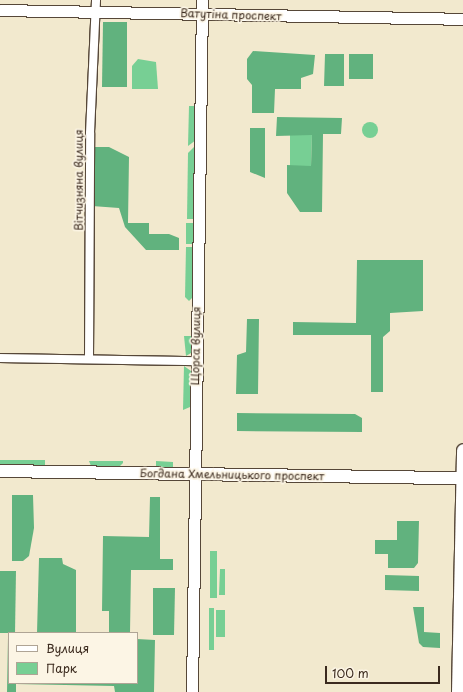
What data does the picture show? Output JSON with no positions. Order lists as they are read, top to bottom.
{
  "streets": {
    "main road": ["Богдана Хмельницького проспект"],
    "street": ["Ватутіна проспект", "Вітчизняна вулиця", "Щорса вулиця"]
  },
  "crossings": [
    ["Ватутіна проспект", "Вітчизняна вулиця"],
    ["Ватутіна проспект", "Щорса вулиця"],
    ["Щорса вулиця", "Богдана Хмельницького проспект"]
  ],
  "legend": ["Вулиця", "Парк"],
  "scale_bar": "100 m"
}
